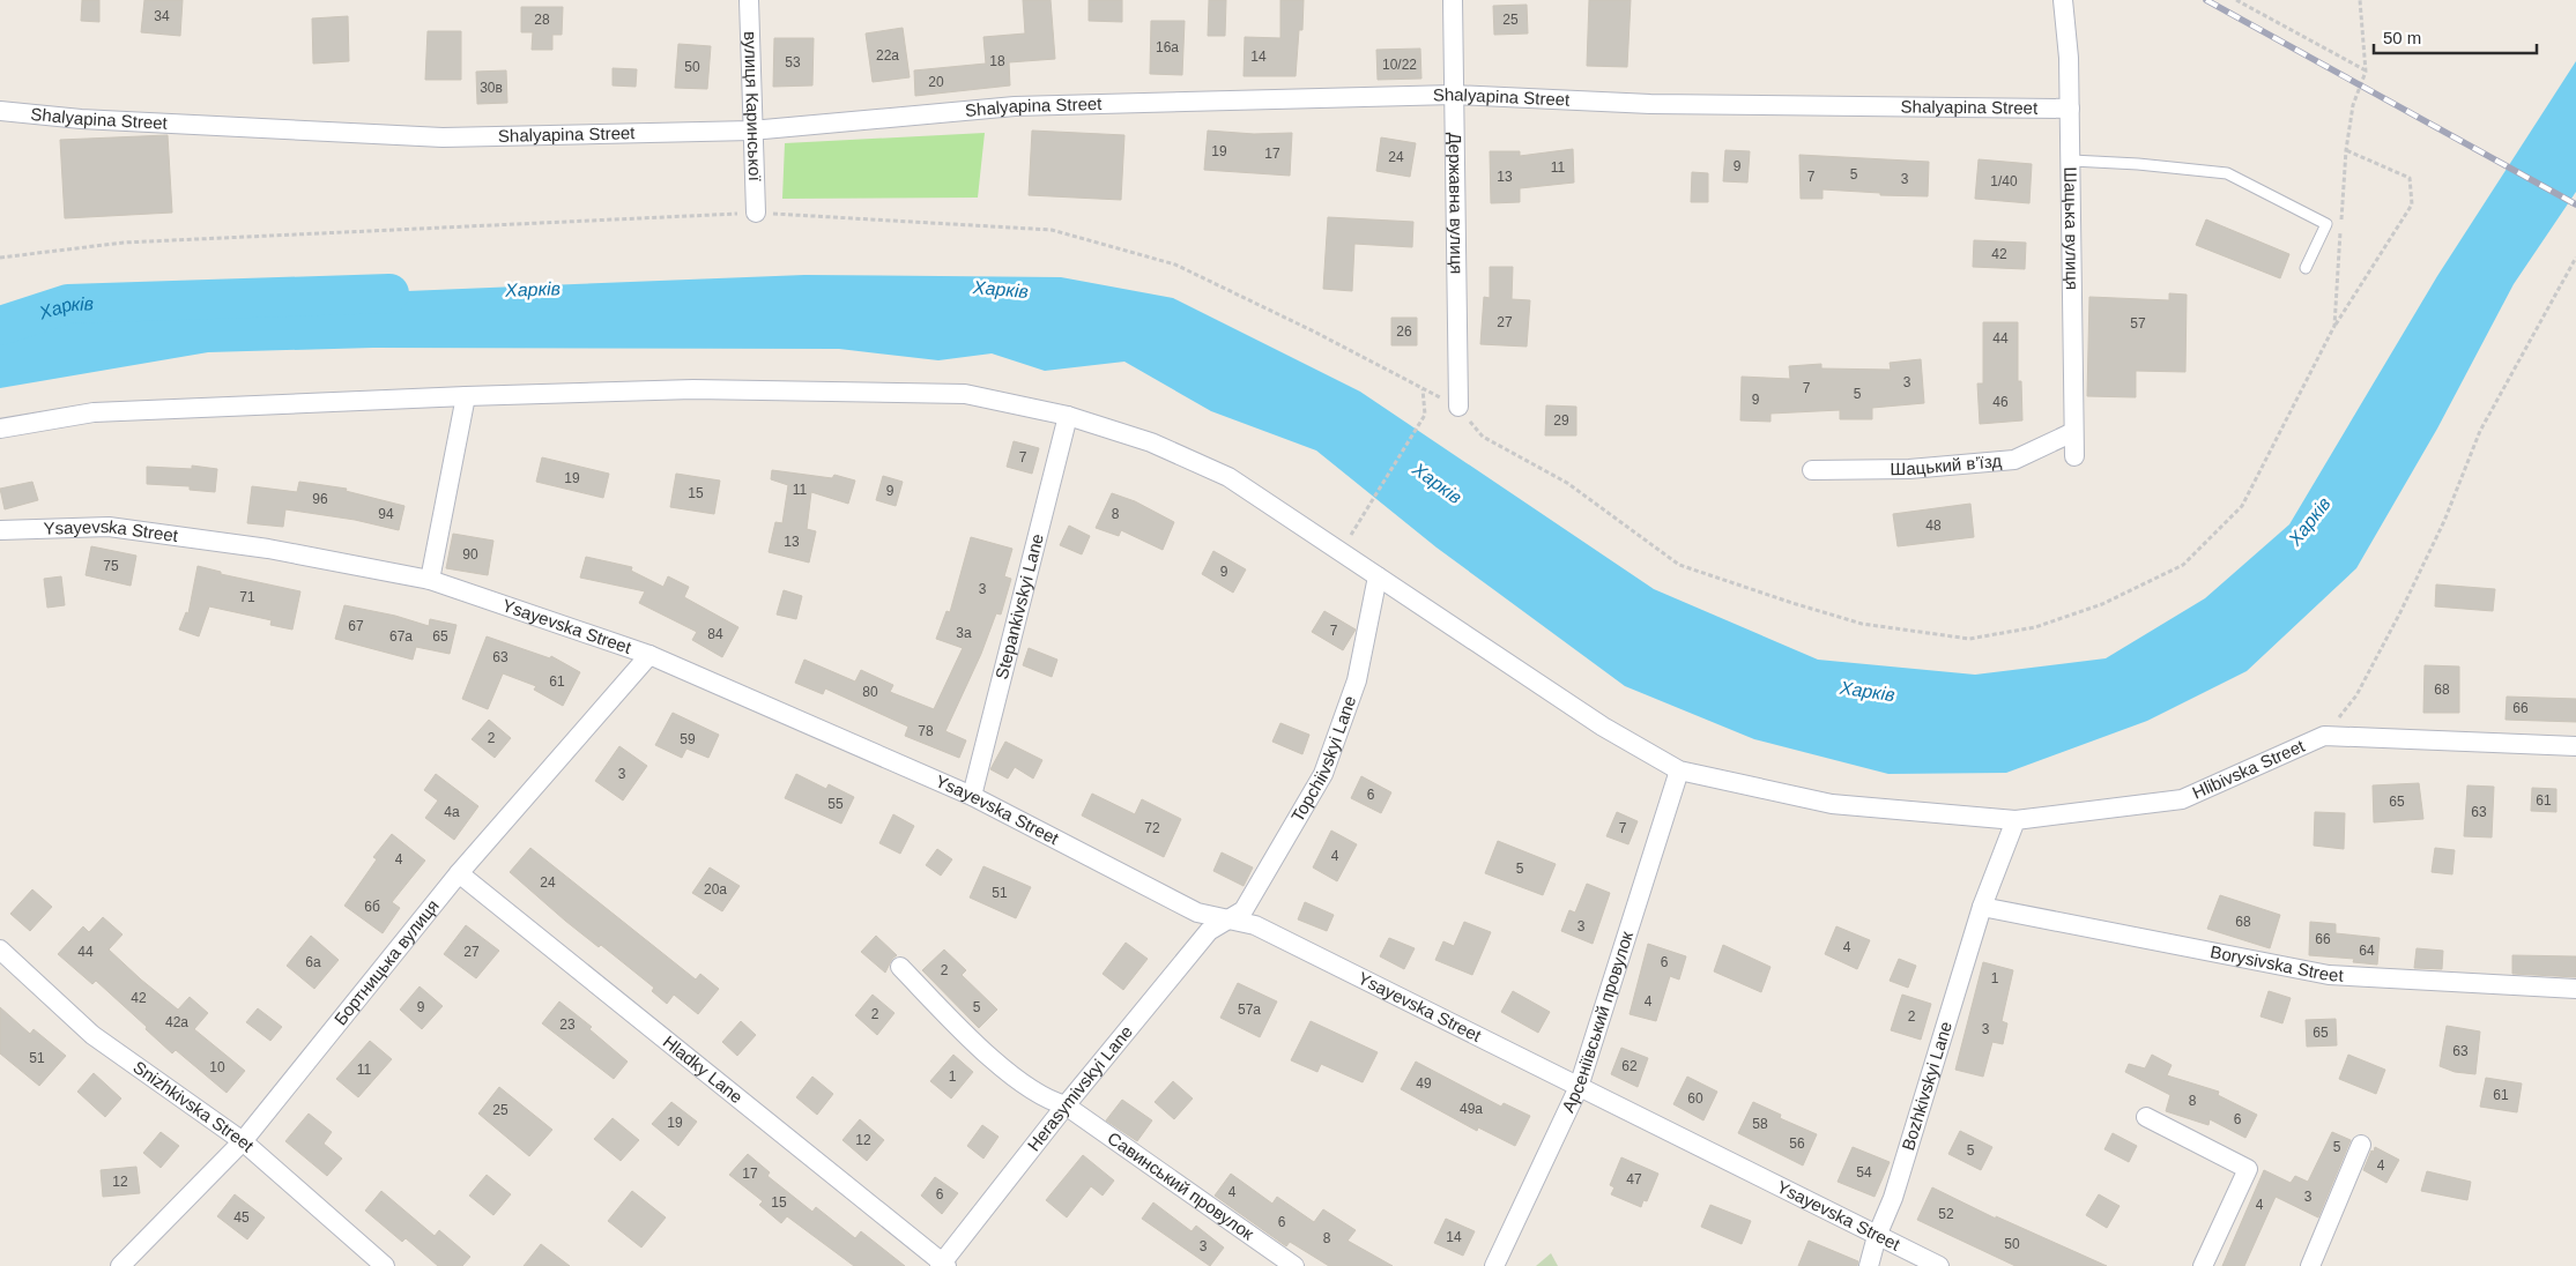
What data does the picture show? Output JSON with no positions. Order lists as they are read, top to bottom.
{
  "streets": {
    "street": [
      "Shalyapina Street",
      "вулиця Каринської",
      "Державна вулиця",
      "Шацька вулиця",
      "Шацький в’їзд",
      "Ysayevska Street",
      "Stepankivskyi Lane",
      "Topchiivskyi Lane",
      "Hlibivska Street",
      "Бортницька вулиця",
      "Borysivska Street",
      "Арсеніївський провулок",
      "Hladky Lane",
      "Bozhkivskyi Lane",
      "Herasymivskyi Lane",
      "Snizhkivska Street",
      "Савинський провулок"
    ]
  },
  "crossings": [
    ["Shalyapina Street", "вулиця Каринської"],
    ["Shalyapina Street", "Державна вулиця"],
    ["Shalyapina Street", "Шацька вулиця"],
    ["Шацька вулиця", "Шацький в’їзд"],
    ["Ysayevska Street", "Stepankivskyi Lane"],
    ["Ysayevska Street", "Topchiivskyi Lane"],
    ["Ysayevska Street", "Бортницька вулиця"],
    ["Ysayevska Street", "Арсеніївський провулок"],
    ["Ysayevska Street", "Bozhkivskyi Lane"],
    ["Ysayevska Street", "Herasymivskyi Lane"],
    ["Stepankivskyi Lane", "Hlibivska Street"],
    ["Topchiivskyi Lane", "Hlibivska Street"],
    ["Topchiivskyi Lane", "Herasymivskyi Lane"],
    ["Hlibivska Street", "Арсеніївський провулок"],
    ["Бортницька вулиця", "Hladky Lane"],
    ["Бортницька вулиця", "Snizhkivska Street"],
    ["Borysivska Street", "Bozhkivskyi Lane"],
    ["Hladky Lane", "Herasymivskyi Lane"],
    ["Herasymivskyi Lane", "Савинський провулок"]
  ],
  "water": ["Харків"],
  "house_numbers": [
    "34",
    "28",
    "25",
    "16а",
    "22а",
    "14",
    "18",
    "53",
    "10/22",
    "50",
    "20",
    "30в",
    "19",
    "17",
    "24",
    "9",
    "11",
    "5",
    "13",
    "7",
    "3",
    "1/40",
    "42",
    "27",
    "57",
    "26",
    "44",
    "3",
    "7",
    "5",
    "9",
    "46",
    "29",
    "7",
    "19",
    "11",
    "9",
    "15",
    "96",
    "94",
    "8",
    "48",
    "13",
    "90",
    "75",
    "9",
    "3",
    "71",
    "67",
    "7",
    "3а",
    "84",
    "67а",
    "65",
    "63",
    "61",
    "68",
    "80",
    "66",
    "78",
    "2",
    "59",
    "3",
    "6",
    "61",
    "65",
    "55",
    "4а",
    "63",
    "72",
    "7",
    "4",
    "4",
    "5",
    "24",
    "20а",
    "51",
    "6б",
    "68",
    "3",
    "66",
    "4",
    "64",
    "44",
    "27",
    "6а",
    "6",
    "2",
    "1",
    "42",
    "4",
    "9",
    "5",
    "57а",
    "2",
    "2",
    "42а",
    "23",
    "3",
    "65",
    "63",
    "51",
    "62",
    "10",
    "11",
    "1",
    "49",
    "61",
    "60",
    "8",
    "49а",
    "25",
    "6",
    "19",
    "58",
    "12",
    "56",
    "5",
    "5",
    "4",
    "54",
    "17",
    "47",
    "12",
    "4",
    "6",
    "3",
    "15",
    "4",
    "52",
    "45",
    "6",
    "14",
    "8",
    "50",
    "3"
  ],
  "scale_bar": "50 m"
}
